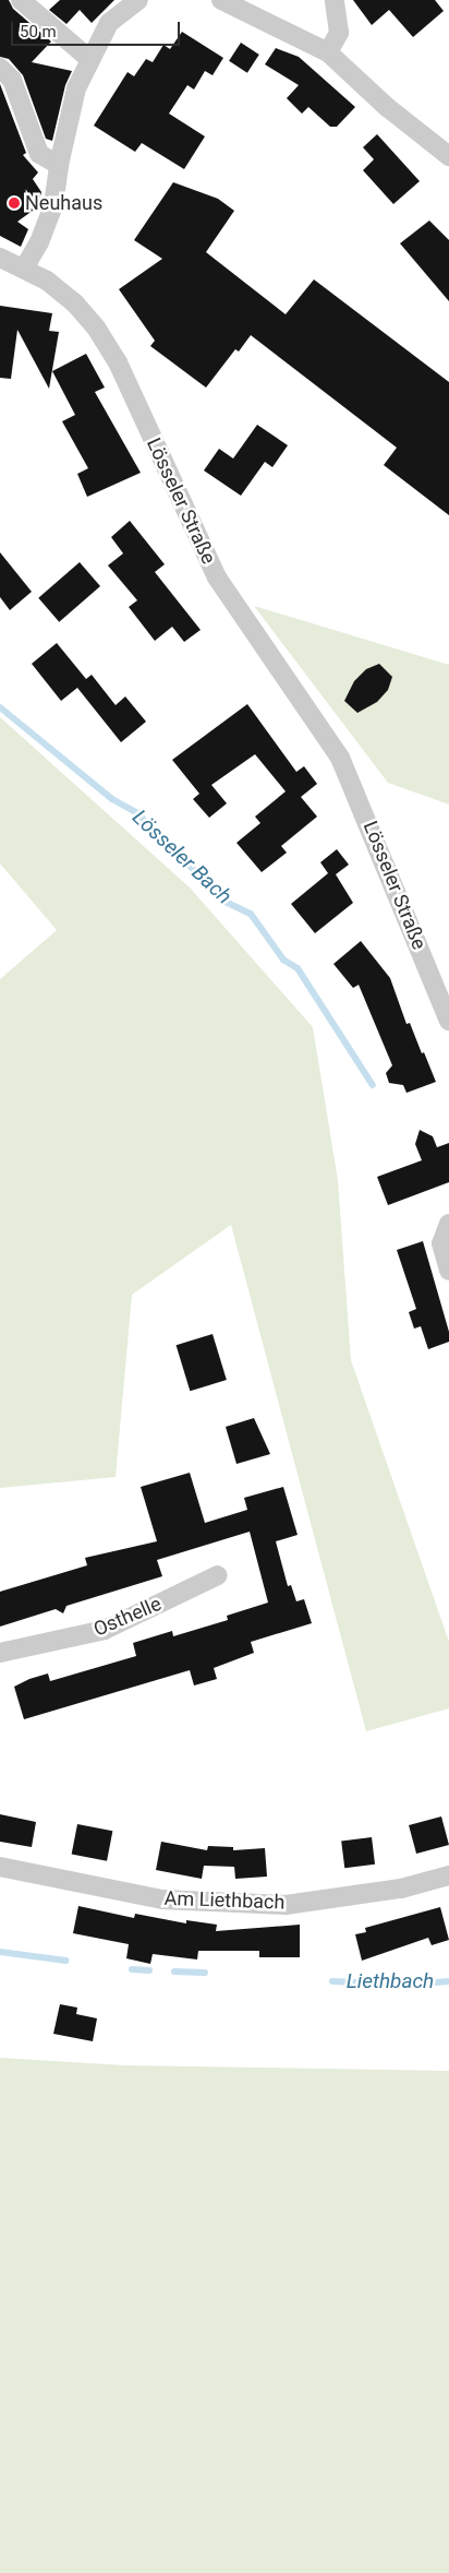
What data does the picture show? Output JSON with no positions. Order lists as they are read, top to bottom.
{
  "streets": {
    "street": ["Lösseler Straße", "Osthelle", "Am Liethbach"]
  },
  "water": ["Lösseler Bach", "Liethbach"],
  "places": ["Neuhaus"],
  "scale_bar": "50 m"
}
